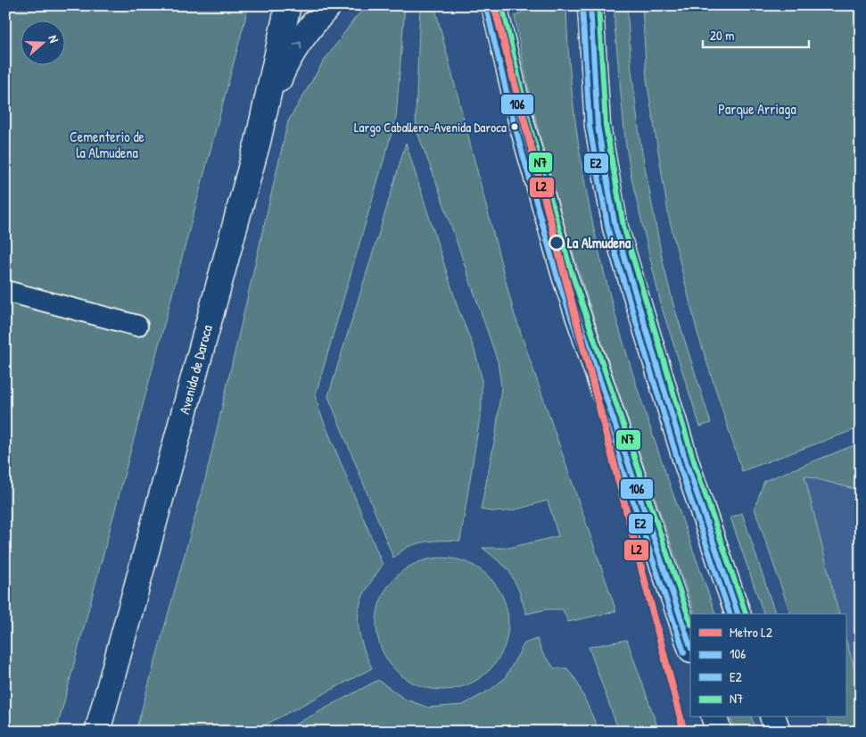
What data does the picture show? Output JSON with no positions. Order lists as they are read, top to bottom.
{
  "streets": {
    "main road": ["Avenida de Daroca"]
  },
  "parks": ["Parque Arriaga", "Cementerio de la Almudena"],
  "places": ["Largo Caballero-Avenida Daroca", "La Almudena"],
  "lines": [
    "metro line L2",
    "transit line 106",
    "transit line N7",
    "transit line E2"
  ],
  "legend": [
    "Metro L2",
    "106",
    "E2",
    "N7"
  ],
  "scale_bar": "20 m",
  "north": "right"
}
